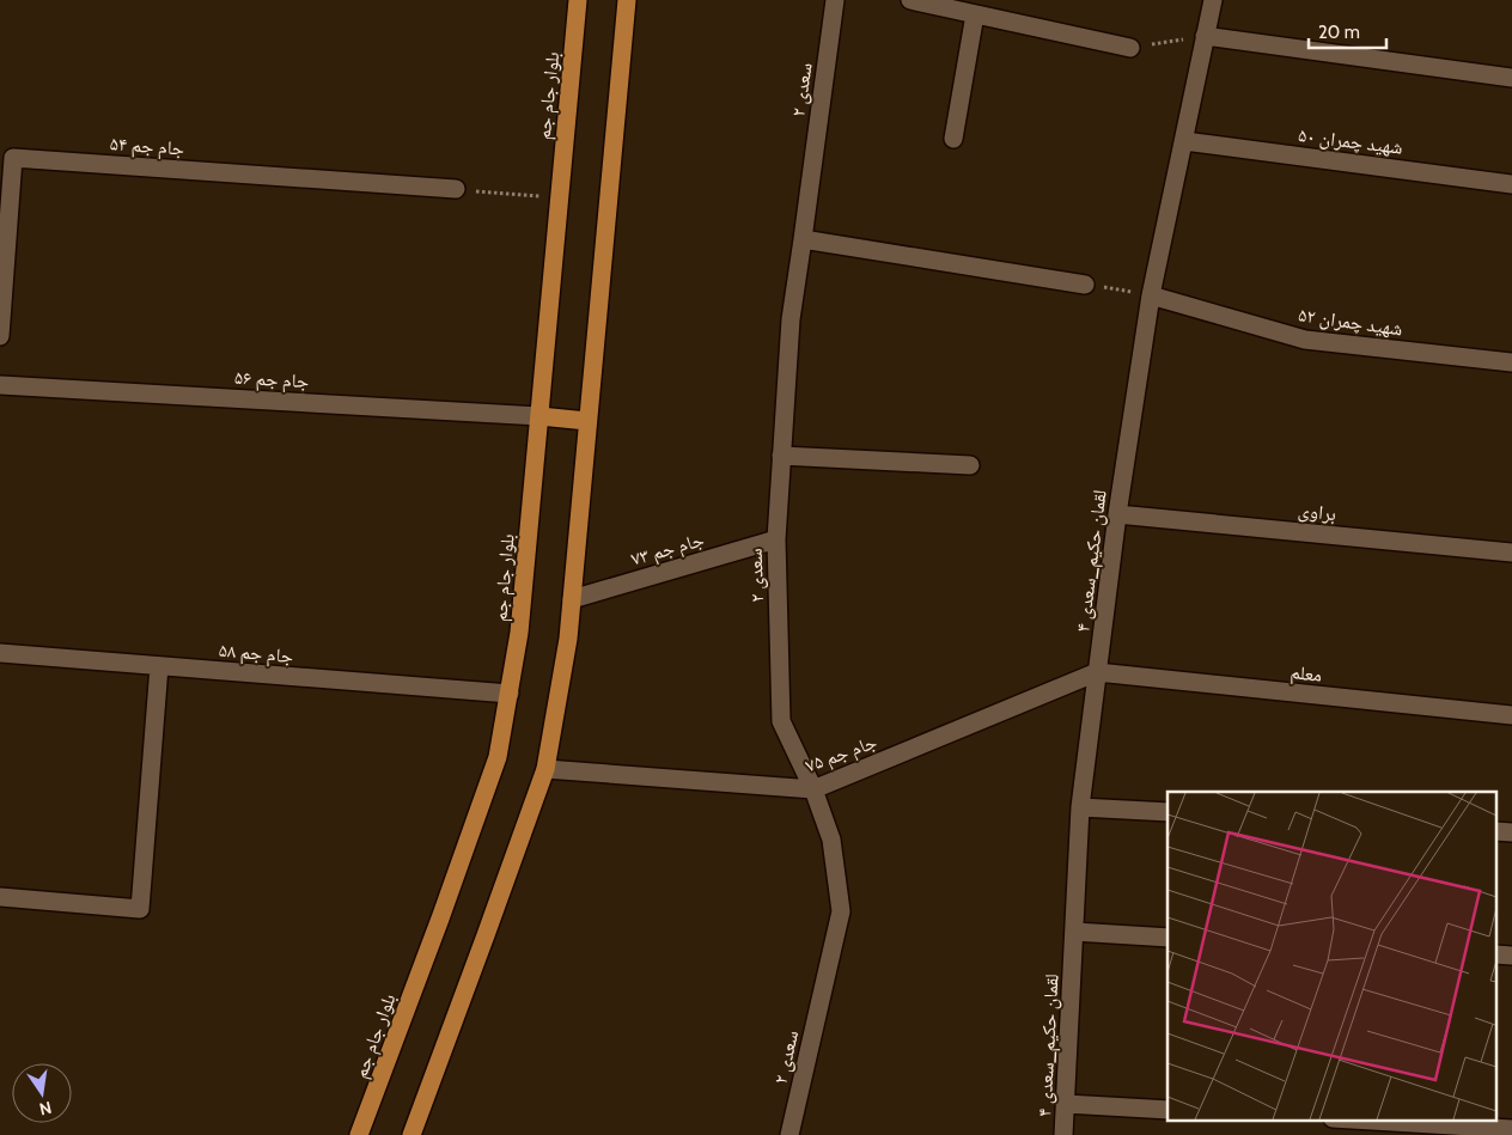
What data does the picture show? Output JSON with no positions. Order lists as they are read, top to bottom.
{
  "streets": {
    "main road": ["بلوار جام جم"],
    "street": [
      "سعدی ۲",
      "شهید چمران ۵۰",
      "جام جم ۵۴",
      "شهید چمران ۵۲",
      "جام جم ۵۶",
      "براوی",
      "جام جم ۷۳",
      "لقمان حکیم_سعدی ۴",
      "جام جم ۵۸",
      "معلم",
      "جام جم ۷۵"
    ]
  },
  "crossings": [
    ["سعدی ۲", "جام جم ۷۳"],
    ["سعدی ۲", "جام جم ۷۵"],
    ["بلوار جام جم", "جام جم ۵۶"],
    ["بلوار جام جم", "جام جم ۵۸"],
    ["شهید چمران ۵۰", "لقمان حکیم_سعدی ۴"],
    ["شهید چمران ۵۲", "لقمان حکیم_سعدی ۴"],
    ["براوی", "لقمان حکیم_سعدی ۴"],
    ["لقمان حکیم_سعدی ۴", "معلم"],
    ["لقمان حکیم_سعدی ۴", "جام جم ۷۵"],
    ["معلم", "جام جم ۷۵"]
  ],
  "scale_bar": "20 m",
  "north": "bottom"
}
